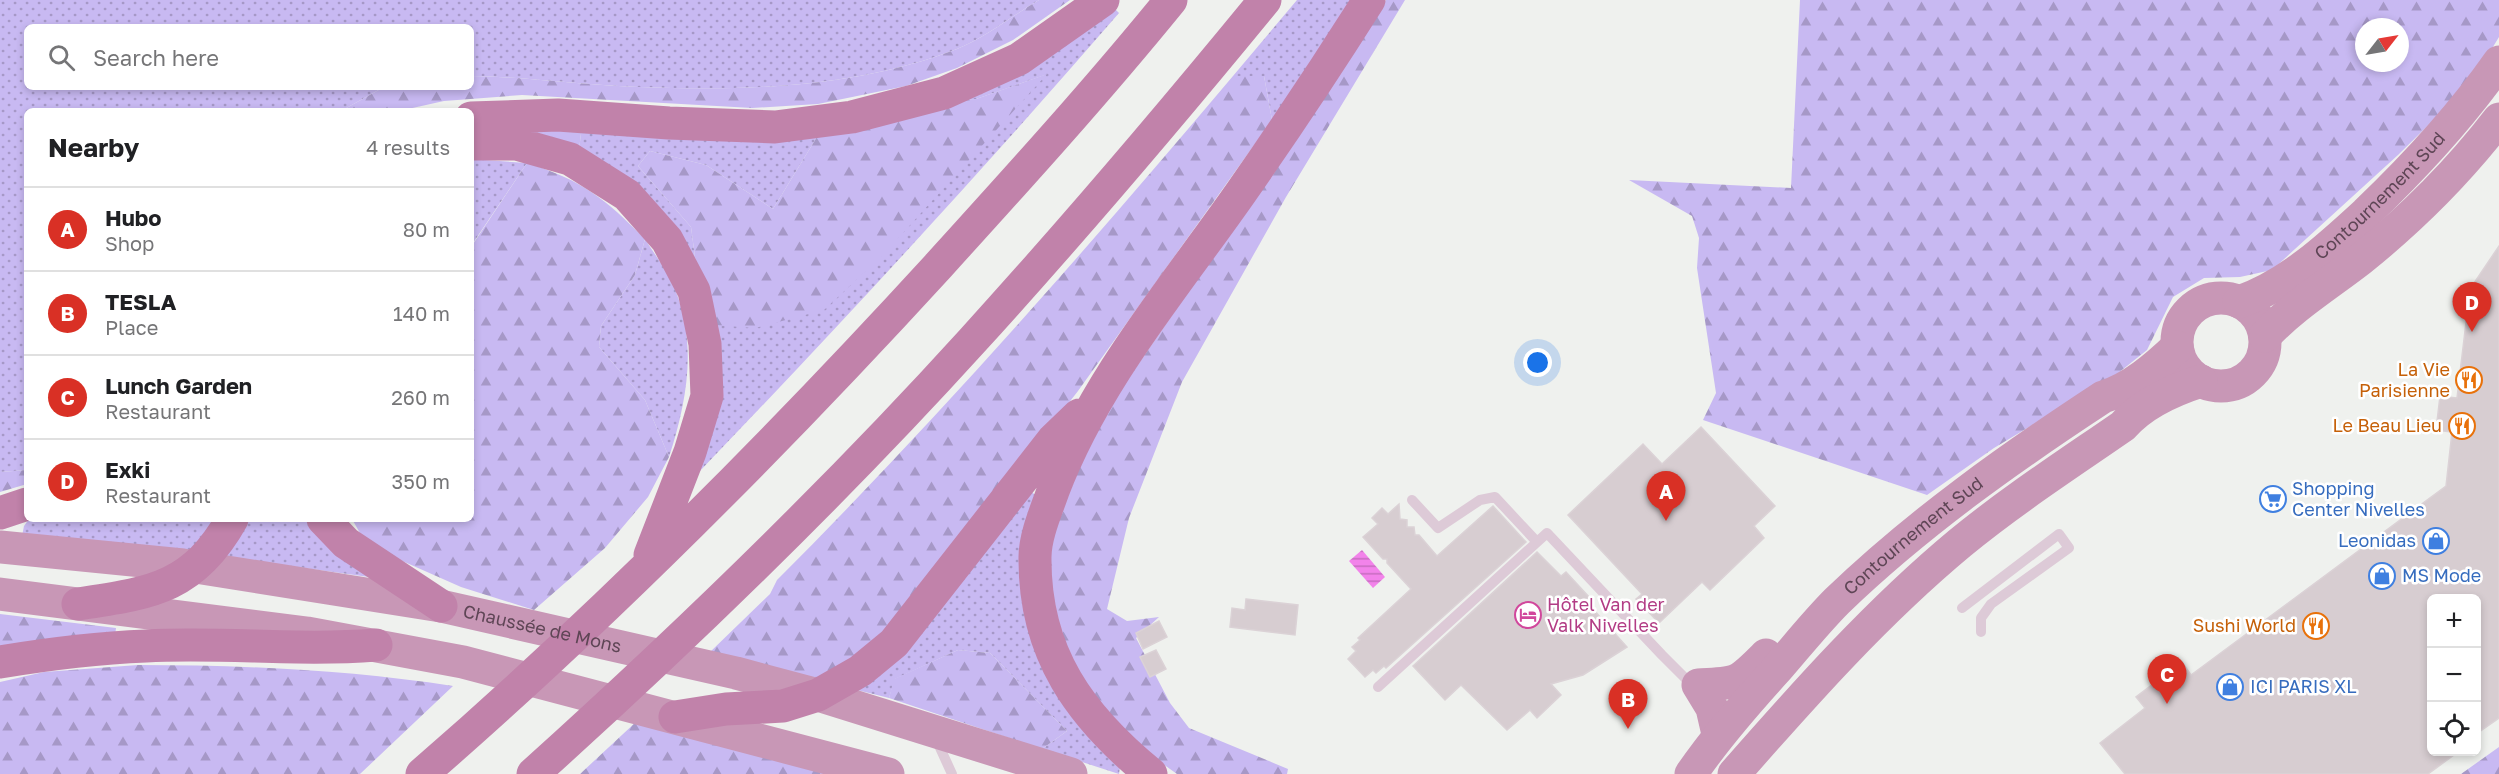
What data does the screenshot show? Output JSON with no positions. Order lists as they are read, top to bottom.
{
  "streets": {
    "highway": ["Contournement Sud", "Chaussée de Mons"]
  },
  "places": {
    "restaurant": ["La Vie Parisienne", "Le Beau Lieu", "Sushi World"],
    "supermarket": ["Shopping Center Nivelles"],
    "shop": ["Leonidas", "MS Mode", "ICI PARIS XL"],
    "hotel": ["Hôtel Van der Valk Nivelles"]
  },
  "north": "top right",
  "page": {
    "search": "Search here",
    "heading": ["Nearby", "4 results"],
    "list": [
      {
        "mark": "A",
        "name": "Hubo",
        "note": "Shop",
        "value": "80 m"
      },
      {
        "mark": "B",
        "name": "TESLA",
        "note": "Place",
        "value": "140 m"
      },
      {
        "mark": "C",
        "name": "Lunch Garden",
        "note": "Restaurant",
        "value": "260 m"
      },
      {
        "mark": "D",
        "name": "Exki",
        "note": "Restaurant",
        "value": "350 m"
      }
    ],
    "pins": [
      "D",
      "A",
      "C",
      "B"
    ],
    "map_buttons": ["+", "−"]
  }
}
